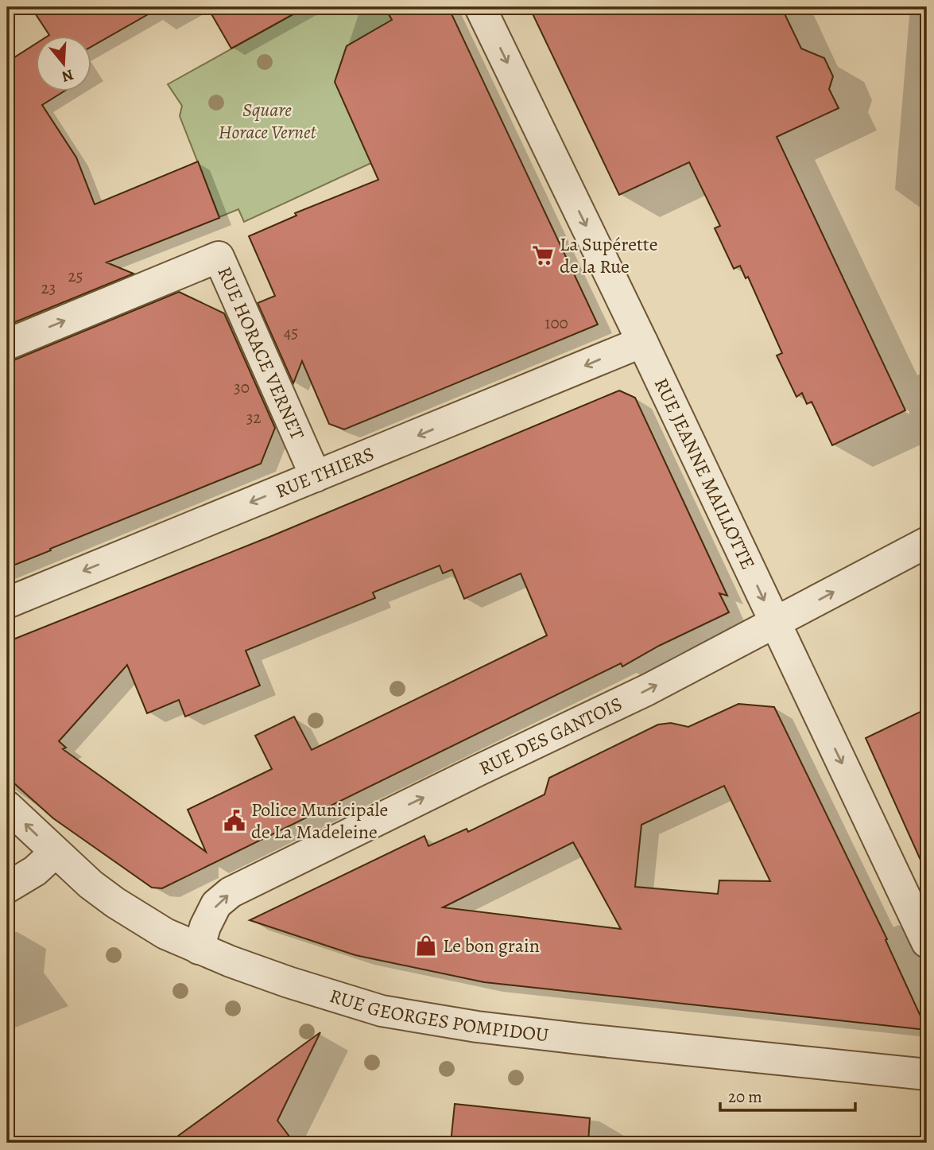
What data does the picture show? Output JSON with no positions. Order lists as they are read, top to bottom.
{
  "streets": {
    "street": [
      "RUE HORACE VERNET",
      "RUE THIERS",
      "RUE JEANNE MAILLOTTE",
      "RUE DES GANTOIS",
      "RUE GEORGES POMPIDOU"
    ]
  },
  "crossings": [
    ["RUE HORACE VERNET", "RUE THIERS"],
    ["RUE THIERS", "RUE JEANNE MAILLOTTE"],
    ["RUE JEANNE MAILLOTTE", "RUE DES GANTOIS"],
    ["RUE DES GANTOIS", "RUE GEORGES POMPIDOU"]
  ],
  "one_way": ["RUE THIERS", "RUE JEANNE MAILLOTTE", "RUE DES GANTOIS"],
  "parks": ["Square Horace Vernet"],
  "places": {
    "supermarket": ["La Supérette de la Rue"],
    "public building": ["Police Municipale de La Madeleine"],
    "shop": ["Le bon grain"]
  },
  "house_numbers": [
    "25",
    "23",
    "100",
    "45",
    "30",
    "32"
  ],
  "scale_bar": "20 m",
  "north": "bottom"
}
